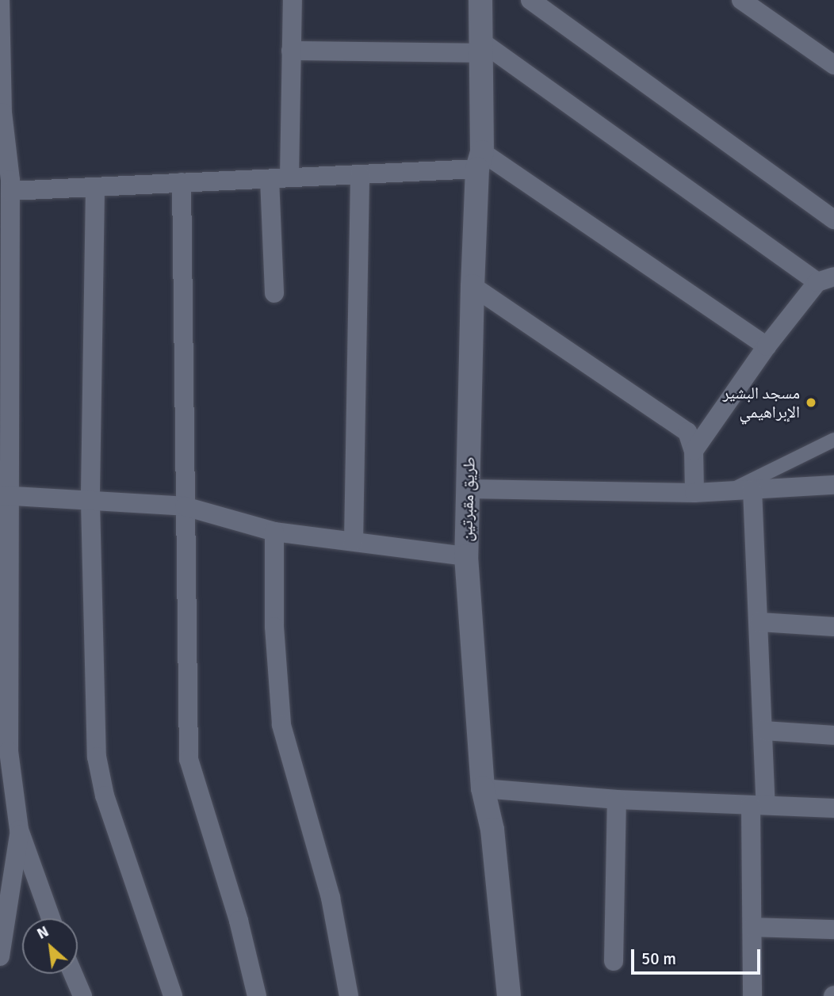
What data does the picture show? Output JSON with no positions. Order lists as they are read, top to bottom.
{
  "streets": {
    "street": ["طريق مقبرتين"]
  },
  "places": ["مسجد البشير الإبراهيمي"],
  "scale_bar": "50 m",
  "north": "top left"
}
